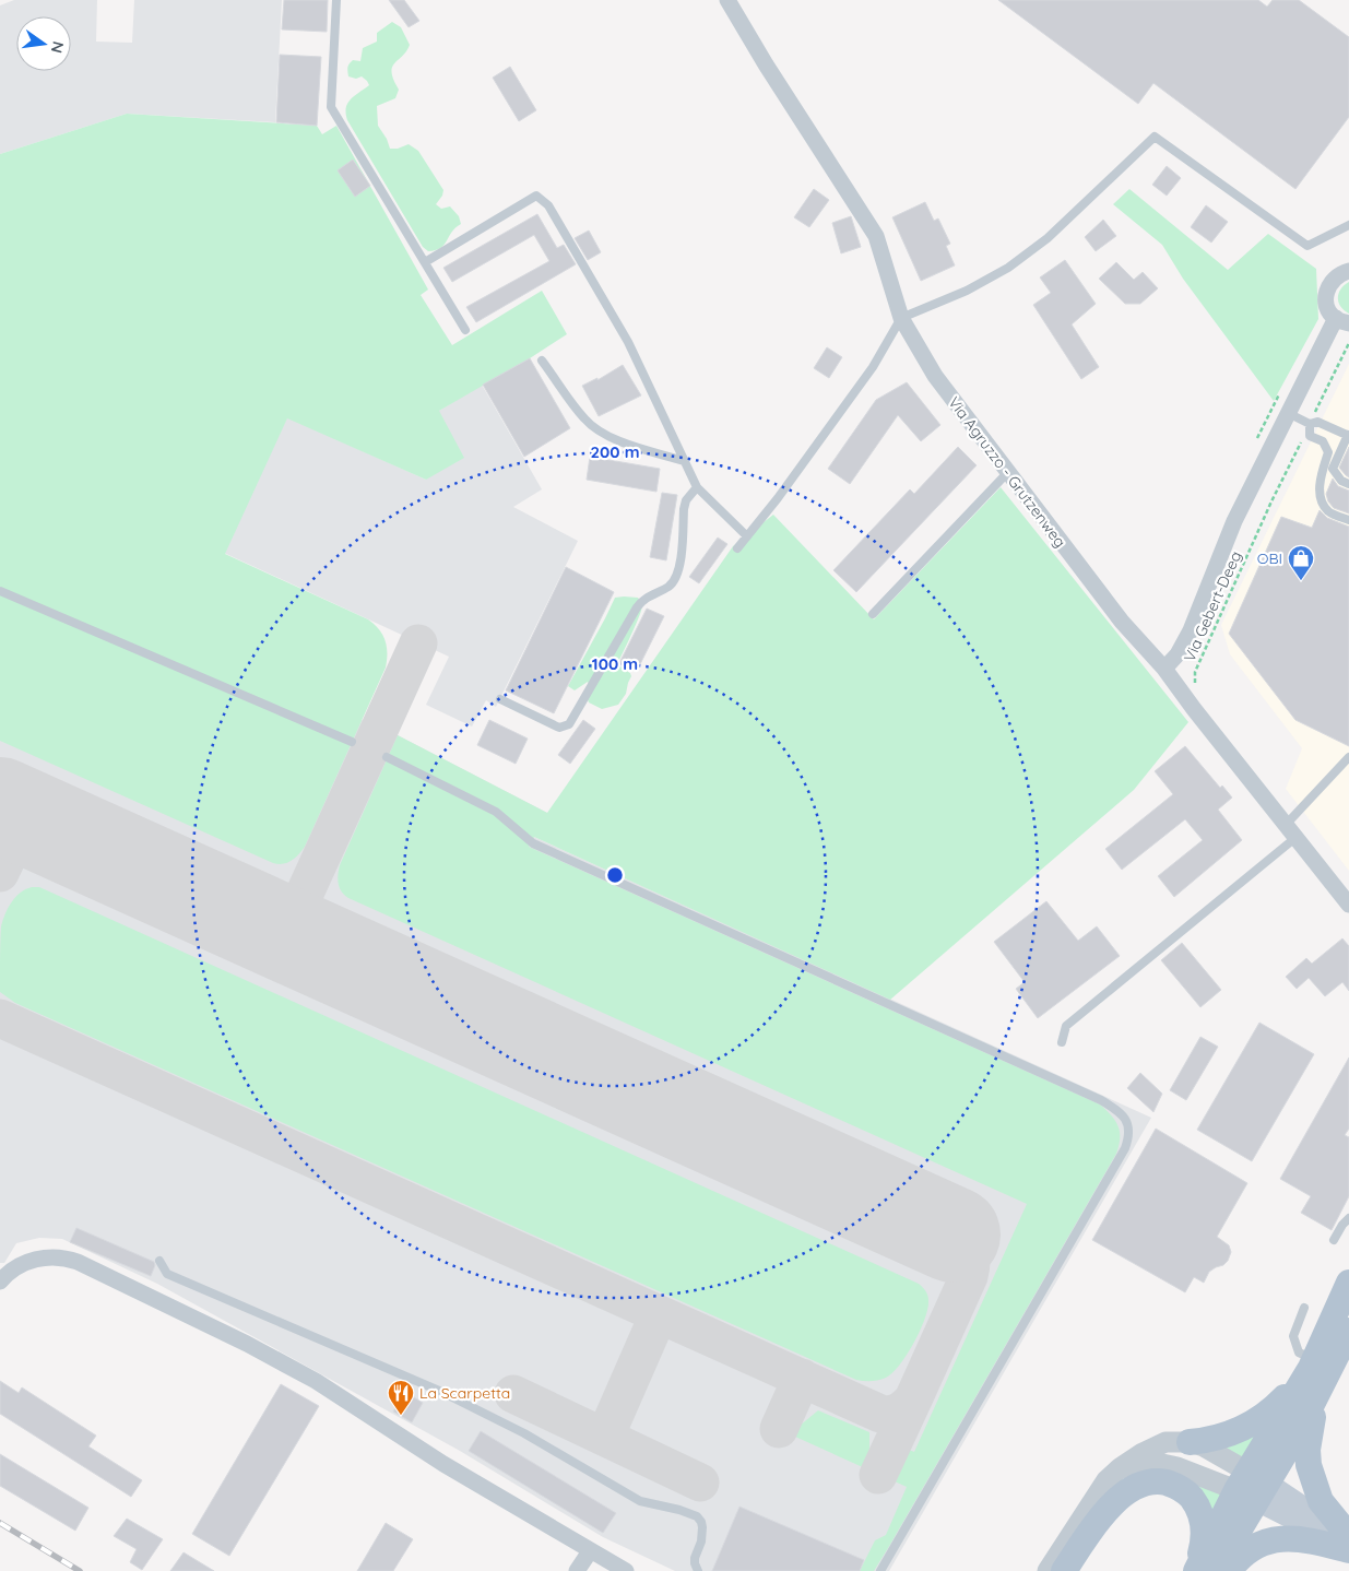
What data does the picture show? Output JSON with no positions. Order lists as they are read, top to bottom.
{
  "streets": {
    "street": ["Via Agruzzo - Grutzenweg"],
    "path": ["Via Gebert-Deeg"]
  },
  "places": {
    "shop": ["OBI"],
    "restaurant": ["La Scarpetta"]
  },
  "north": "right",
  "rings": ["200 m", "100 m"]
}
